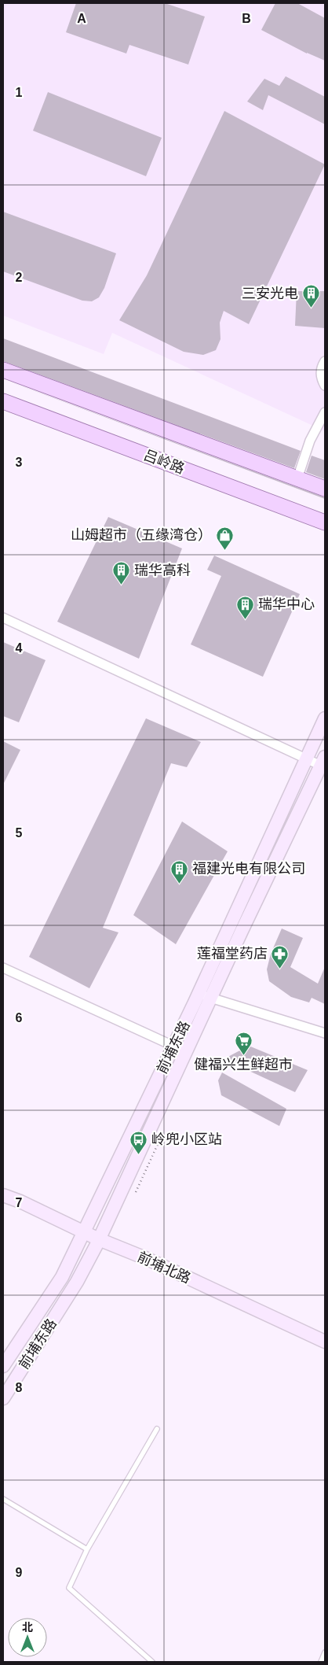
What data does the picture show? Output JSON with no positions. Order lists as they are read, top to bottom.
{
  "streets": {
    "main road": ["吕岭路", "前埔东路", "前埔北路"]
  },
  "crossings": [
    ["前埔东路", "前埔北路"]
  ],
  "places": {
    "building": [
      "三安光电",
      "瑞华高科",
      "瑞华中心",
      "福建光电有限公司"
    ],
    "shop": ["山姆超市（五缘湾仓）"],
    "pharmacy": ["莲福堂药店"],
    "supermarket": ["健福兴生鲜超市"],
    "bus stop": ["岭兜小区站"]
  },
  "north": "top",
  "grid": {
    "columns": ["A", "B"],
    "rows": [
      "1",
      "2",
      "3",
      "4",
      "5",
      "6",
      "7",
      "8",
      "9"
    ]
  }
}
